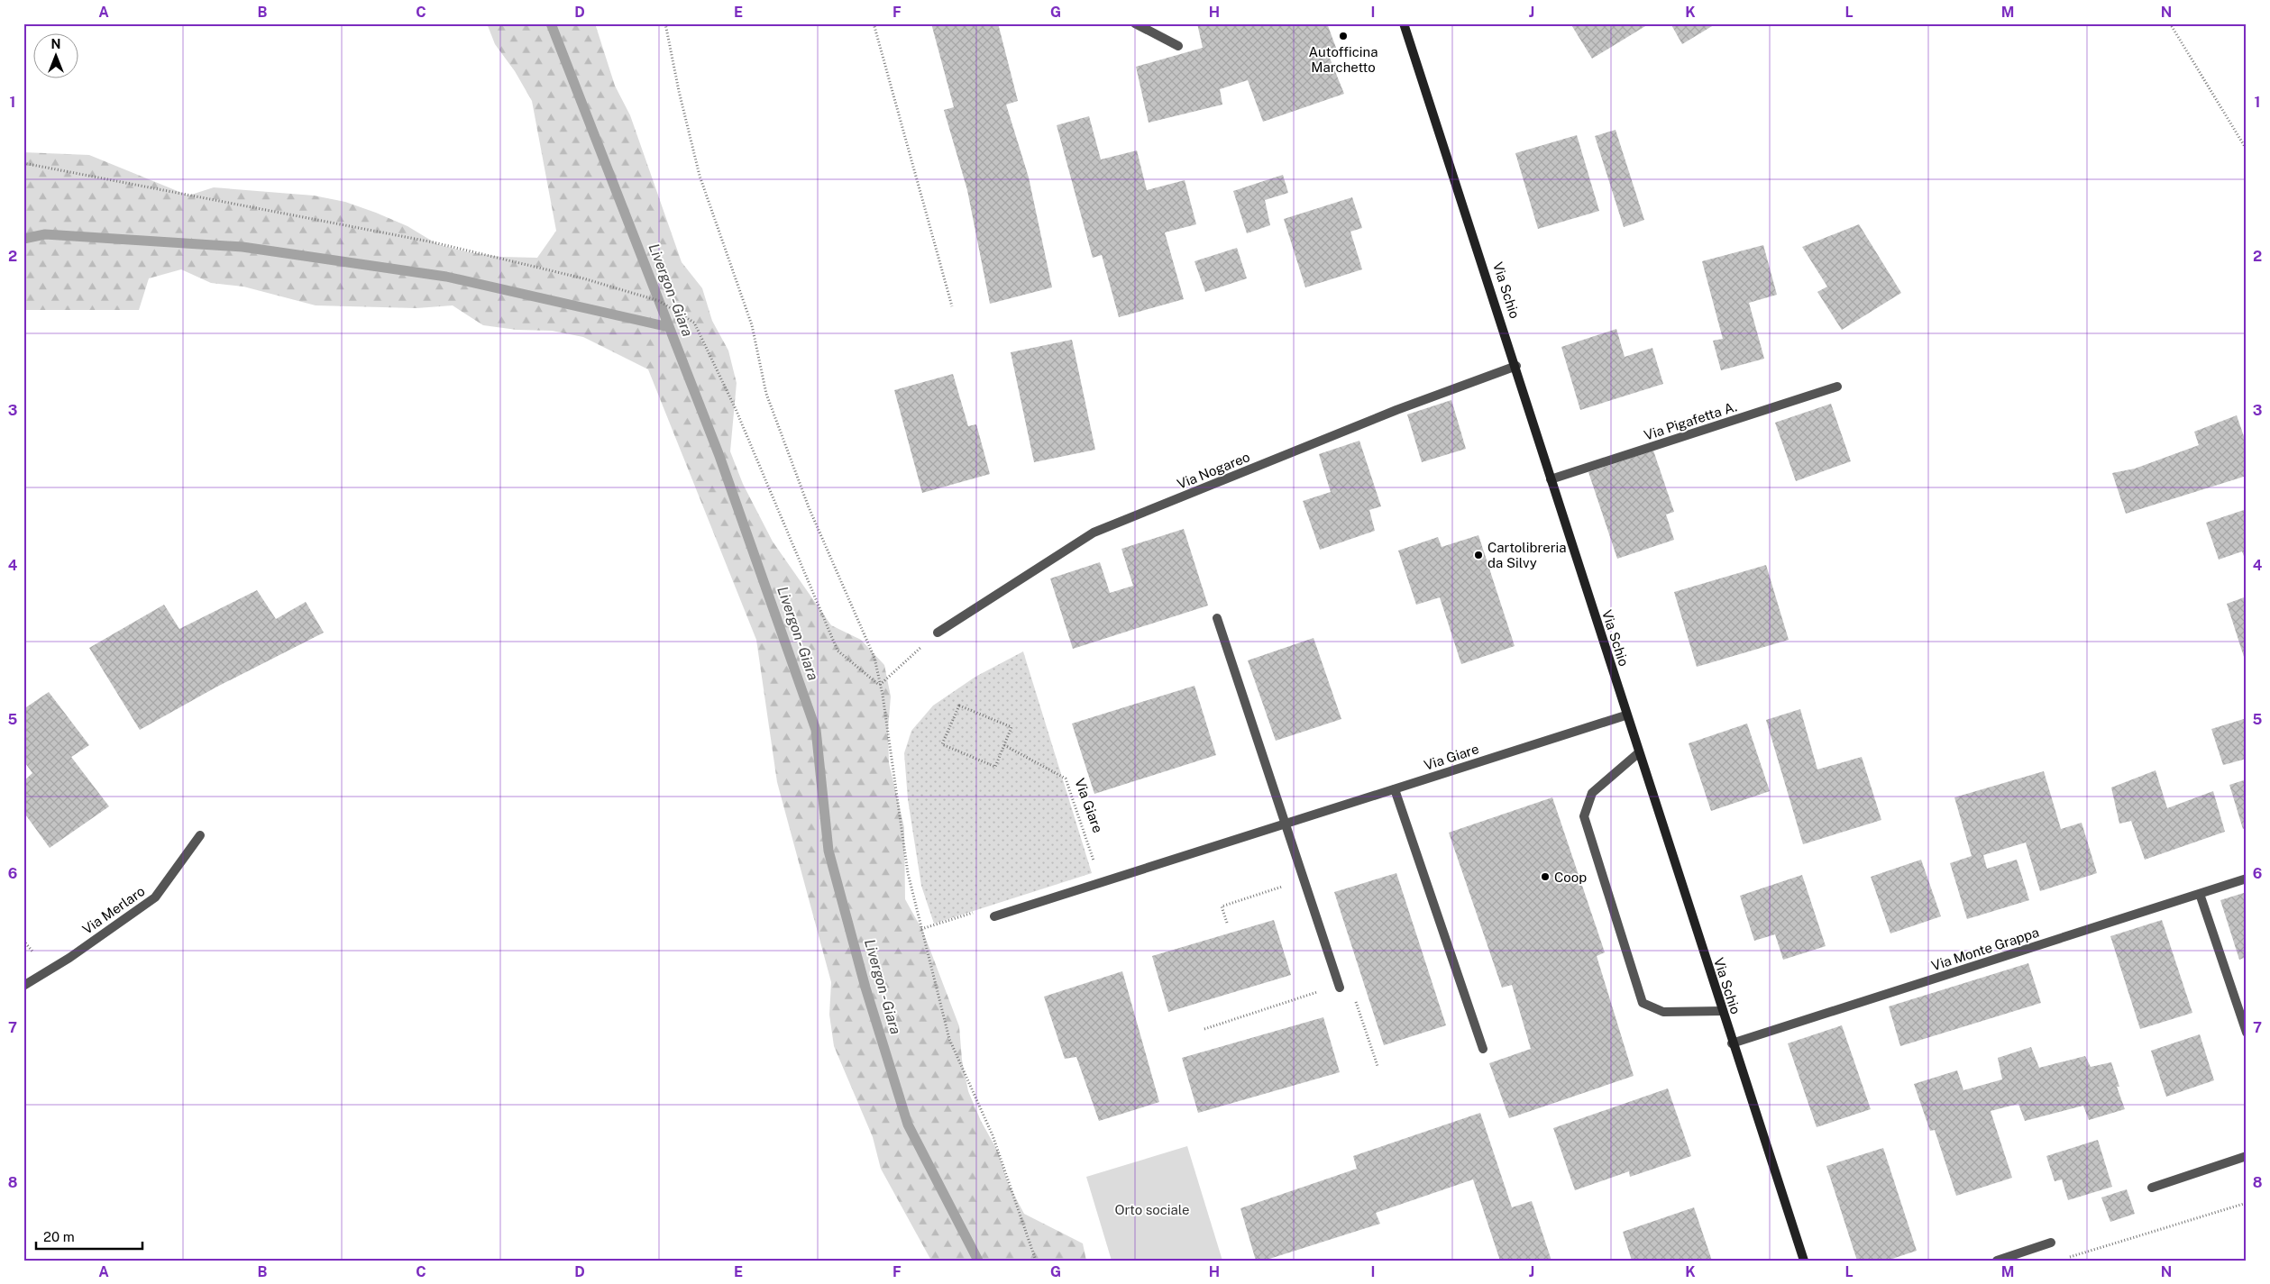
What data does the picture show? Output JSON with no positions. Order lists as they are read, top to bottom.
{
  "streets": {
    "street": [
      "Via Schio",
      "Via Pigafetta A.",
      "Via Nogareo",
      "Via Giare",
      "Via Merlaro",
      "Via Monte Grappa"
    ]
  },
  "crossings": [
    ["Via Schio", "Via Pigafetta A."],
    ["Via Schio", "Via Nogareo"],
    ["Via Schio", "Via Giare"],
    ["Via Schio", "Via Monte Grappa"]
  ],
  "water": ["Livergon - Giara"],
  "parks": ["Orto sociale"],
  "places": ["Autofficina Marchetto", "Cartolibreria da Silvy", "Coop"],
  "scale_bar": "20 m",
  "north": "top",
  "grid": {
    "columns": [
      "A",
      "B",
      "C",
      "D",
      "E",
      "F",
      "G",
      "H",
      "I",
      "J",
      "K",
      "L",
      "M",
      "N"
    ],
    "rows": [
      "1",
      "2",
      "3",
      "4",
      "5",
      "6",
      "7",
      "8"
    ]
  }
}
